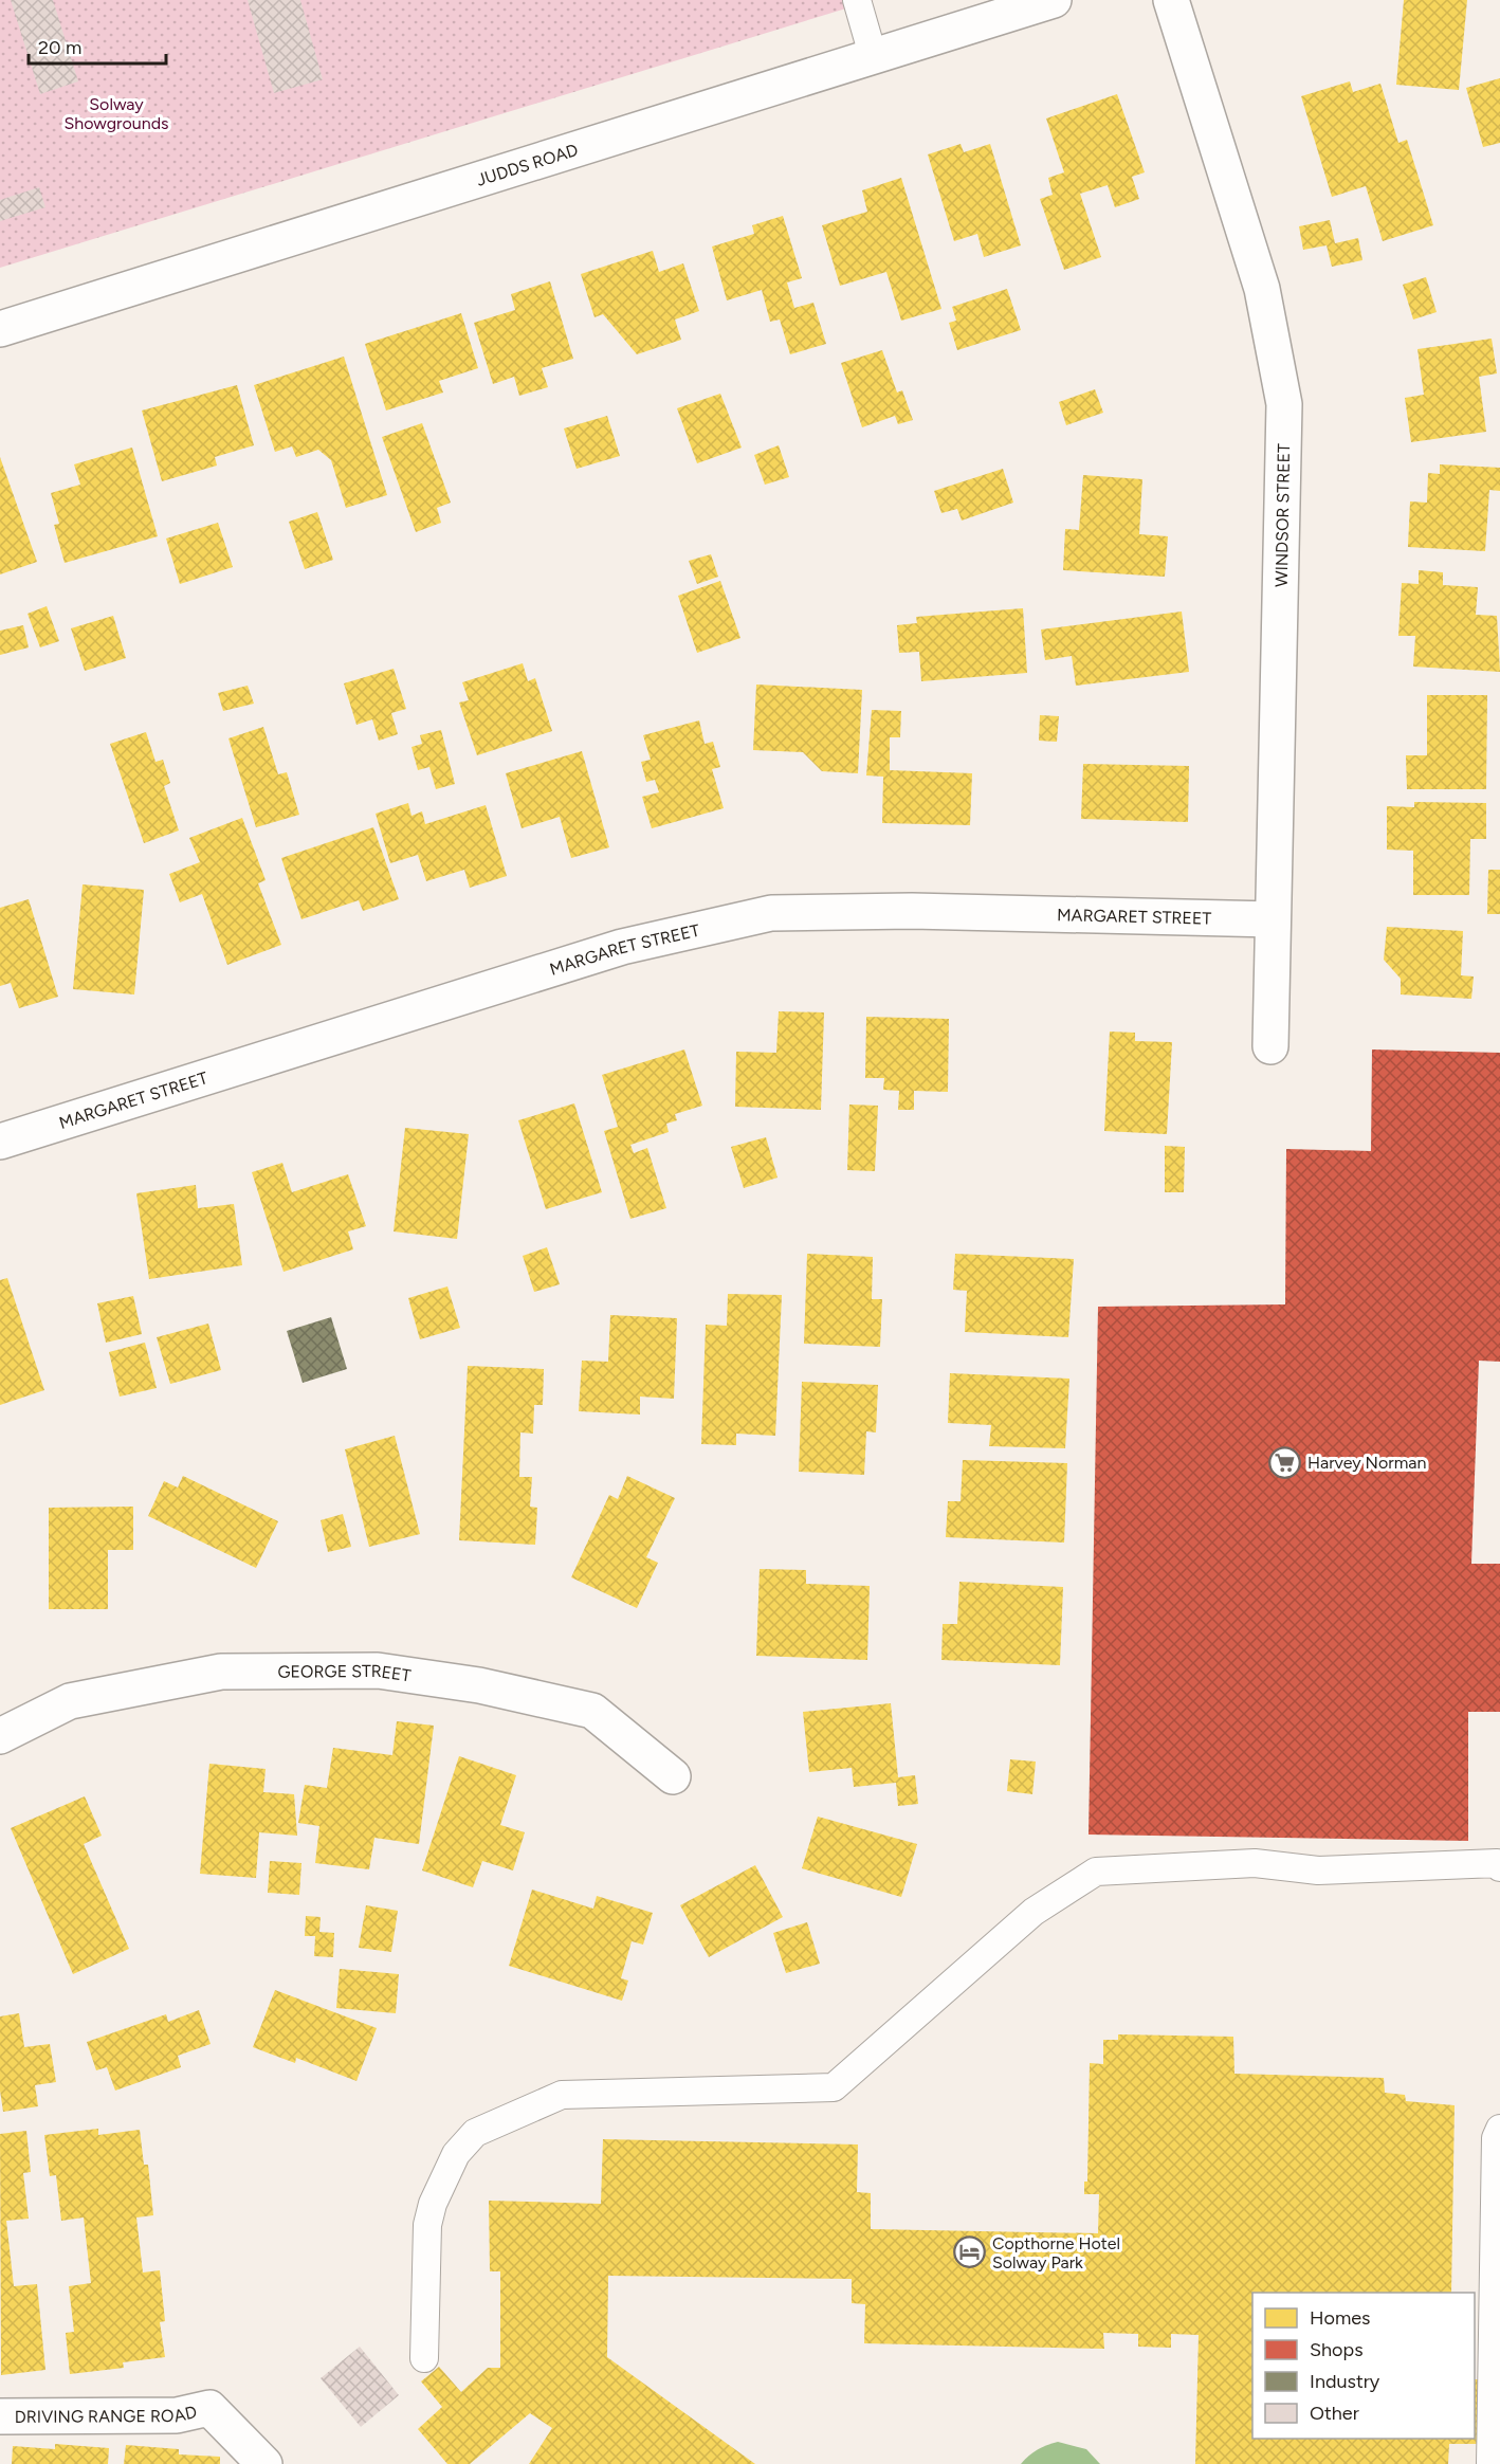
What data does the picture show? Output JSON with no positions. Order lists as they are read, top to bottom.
{
  "streets": {
    "street": [
      "JUDDS ROAD",
      "WINDSOR STREET",
      "MARGARET STREET",
      "GEORGE STREET",
      "DRIVING RANGE ROAD"
    ]
  },
  "crossings": [
    ["WINDSOR STREET", "MARGARET STREET"]
  ],
  "parks": ["Solway Showgrounds"],
  "places": {
    "supermarket": ["Harvey Norman"],
    "hotel": ["Copthorne Hotel Solway Park"]
  },
  "legend": [
    "Homes",
    "Shops",
    "Industry",
    "Other"
  ],
  "scale_bar": "20 m"
}
